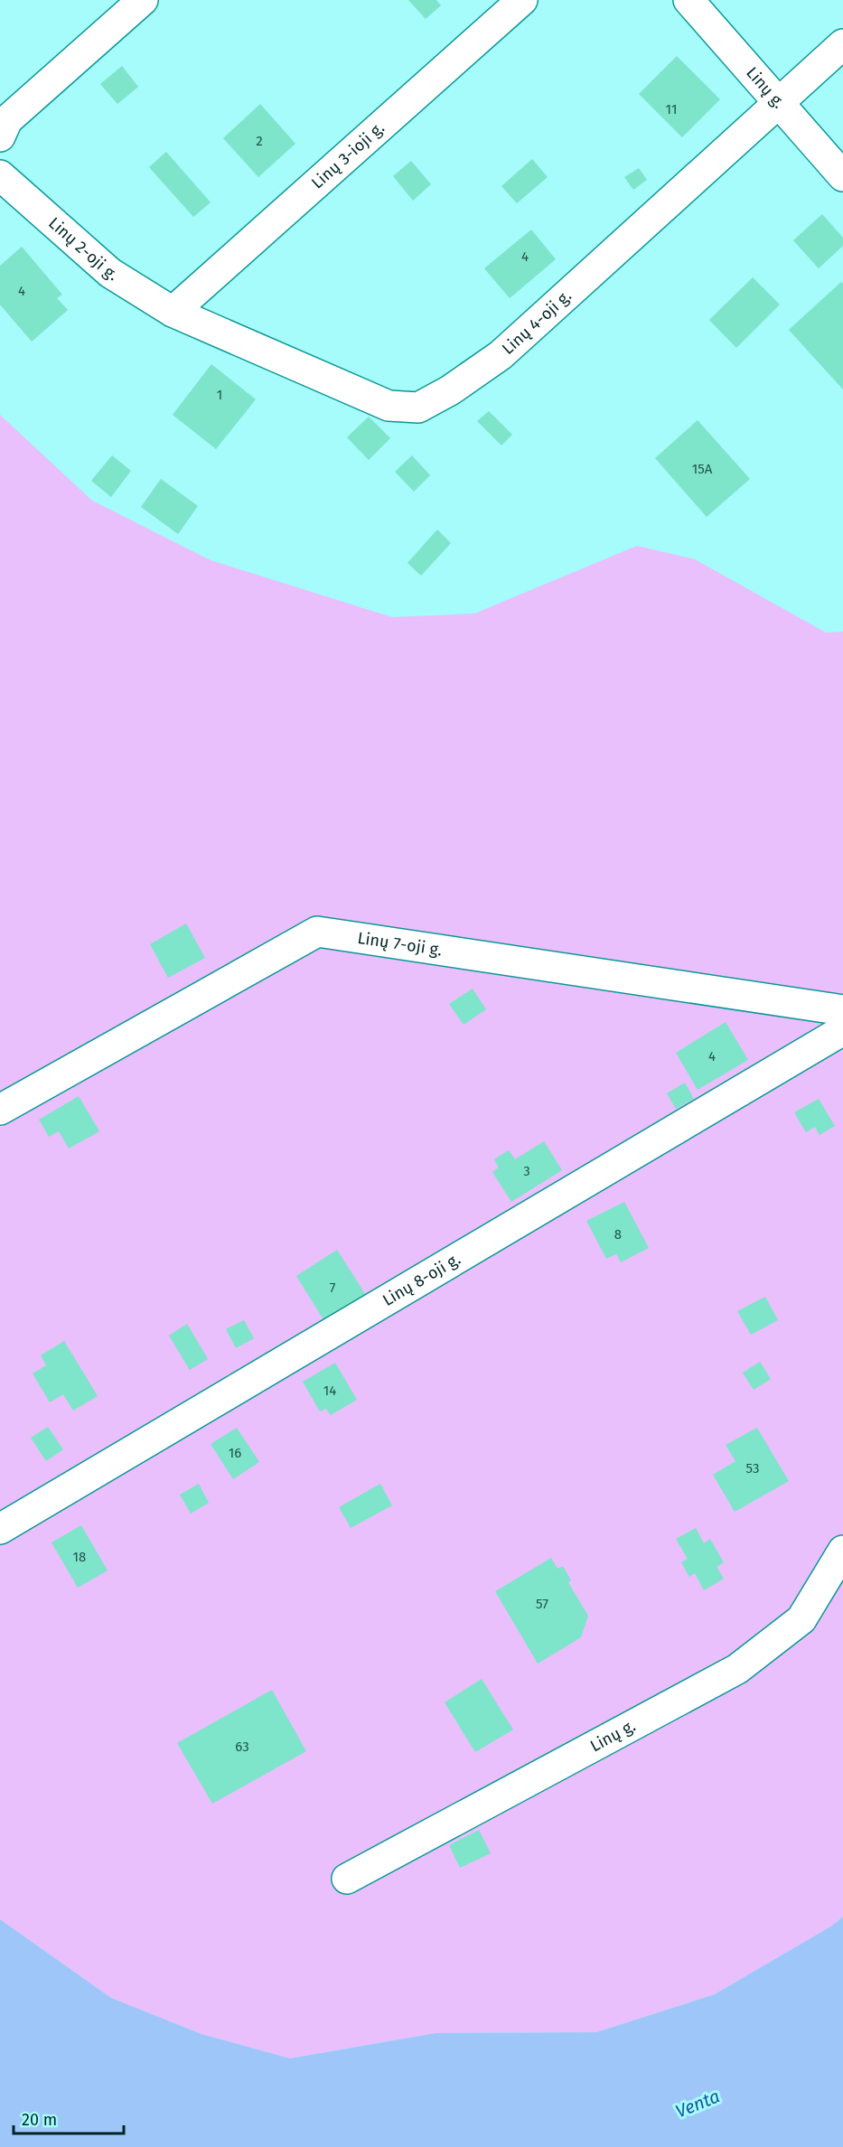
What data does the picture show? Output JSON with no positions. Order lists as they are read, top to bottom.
{
  "streets": {
    "street": [
      "Linų g.",
      "Linų 3-ioji g.",
      "Linų 2-oji g.",
      "Linų 4-oji g.",
      "Linų 7-oji g.",
      "Linų 8-oji g."
    ]
  },
  "crossings": [
    ["Linų g.", "Linų 4-oji g."],
    ["Linų 3-ioji g.", "Linų 2-oji g."],
    ["Linų 3-ioji g.", "Linų 4-oji g."],
    ["Linų 2-oji g.", "Linų 4-oji g."]
  ],
  "water": ["Venta"],
  "house_numbers": [
    "11",
    "2",
    "4",
    "4",
    "1",
    "15A",
    "4",
    "3",
    "8",
    "7",
    "14",
    "16",
    "53",
    "18",
    "57",
    "63"
  ],
  "scale_bar": "20 m"
}
